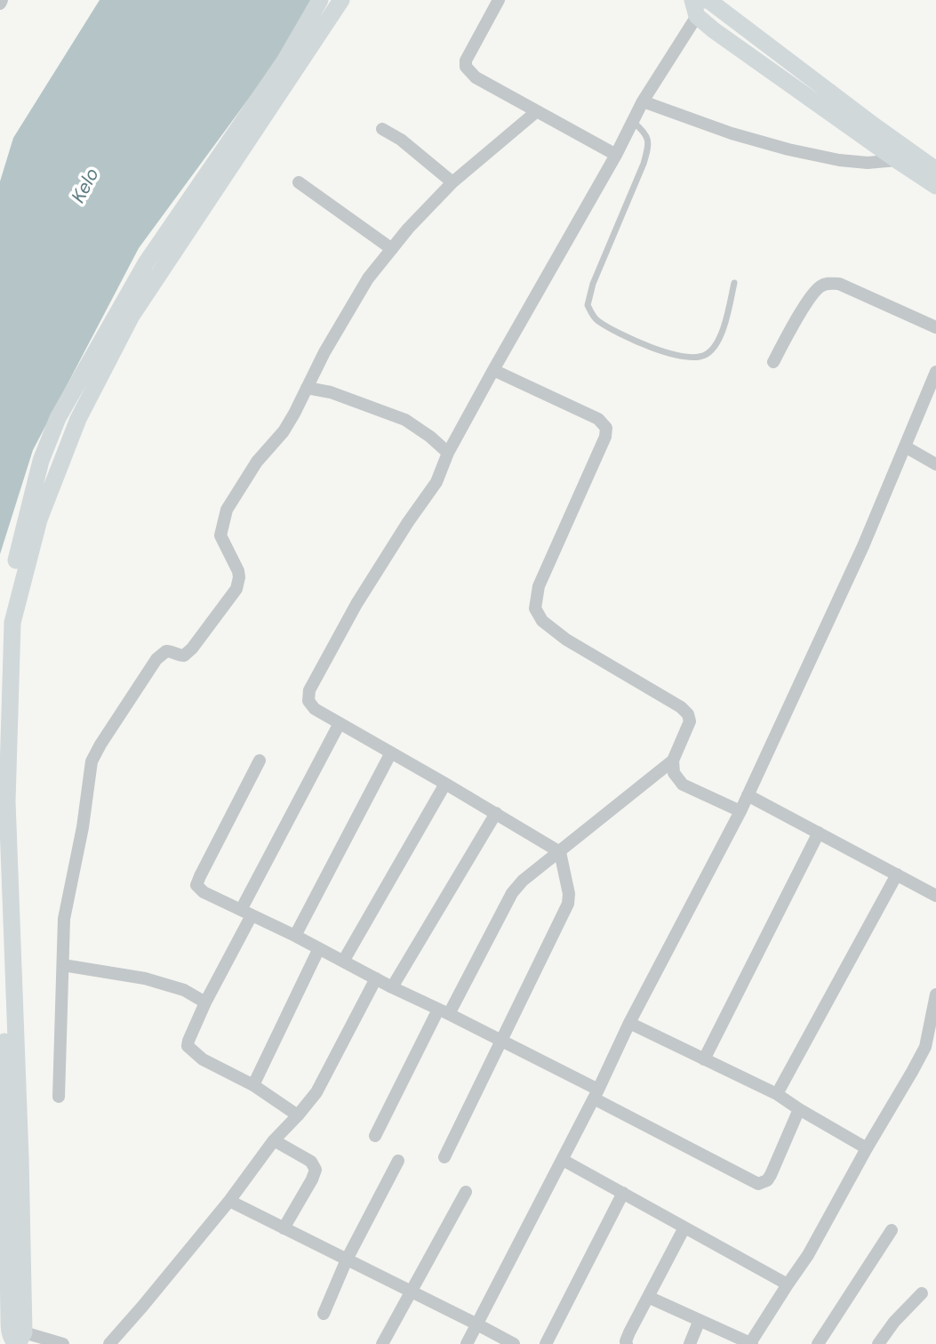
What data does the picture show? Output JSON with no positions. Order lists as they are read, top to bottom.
{
  "water": ["Kelo"]
}
